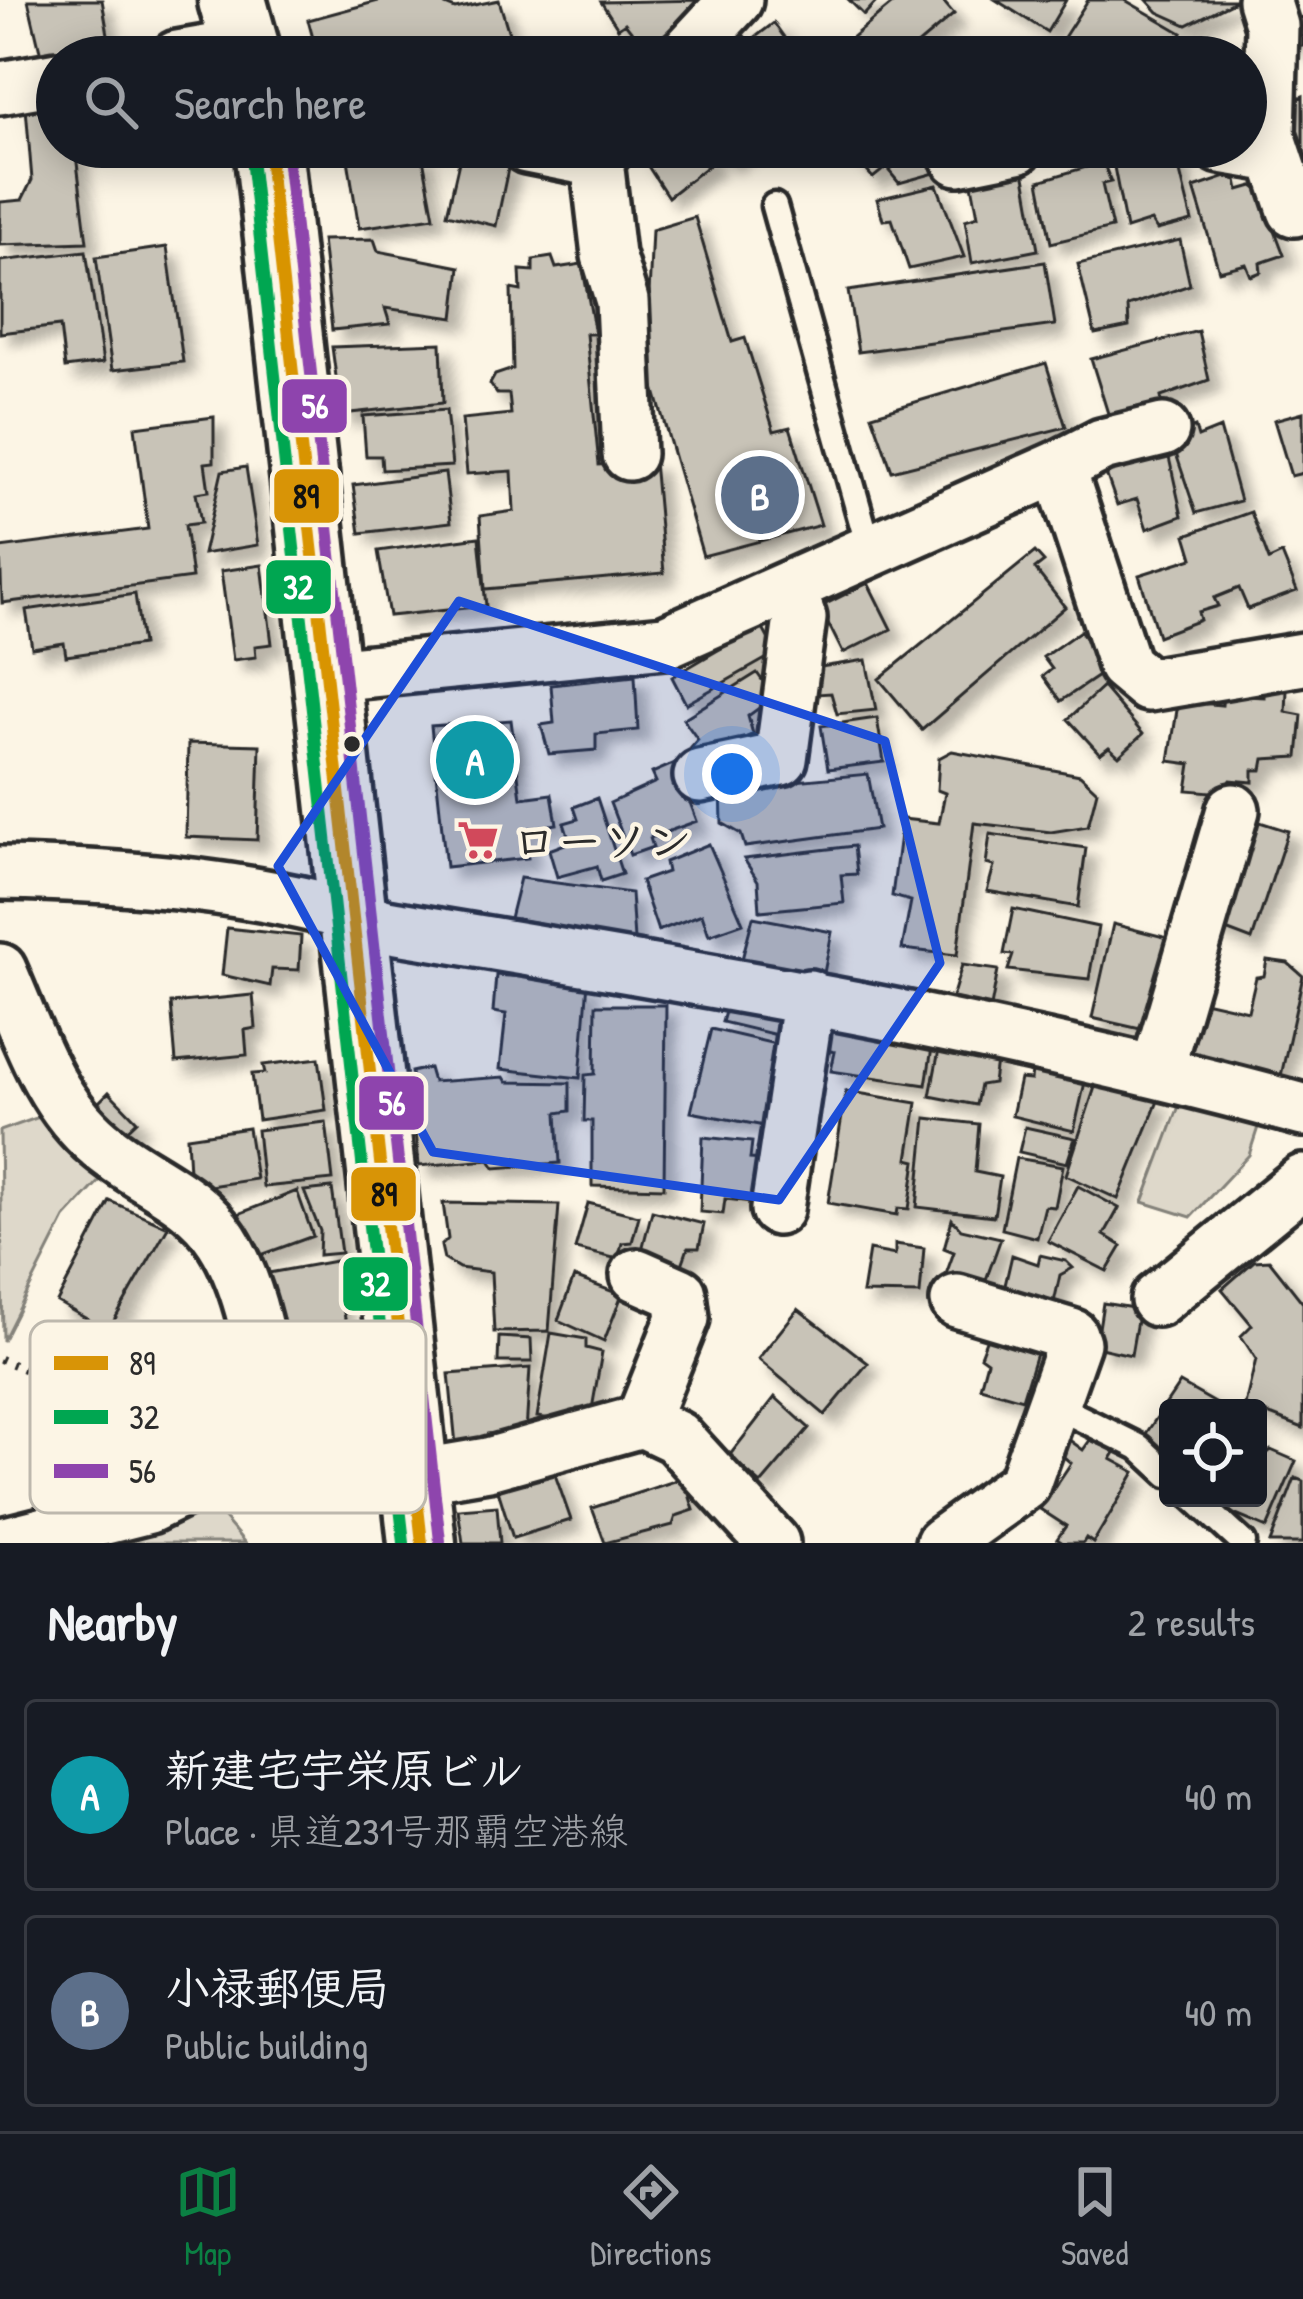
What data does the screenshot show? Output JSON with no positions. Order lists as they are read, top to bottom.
{
  "places": {
    "supermarket": ["ローソン"]
  },
  "lines": ["transit line 89", "transit line 32", "transit line 56"],
  "legend": ["89", "32", "56"],
  "page": {
    "search": "Search here",
    "pins": ["B", "A"],
    "heading": ["Nearby", "2 results"],
    "list": [
      {
        "mark": "A",
        "name": "新建宅宇栄原ビル",
        "note": "Place · 県道231号那覇空港線",
        "value": "40 m"
      },
      {
        "mark": "B",
        "name": "小禄郵便局",
        "note": "Public building",
        "value": "40 m"
      }
    ],
    "nav": ["Map", "Directions", "Saved"]
  }
}
